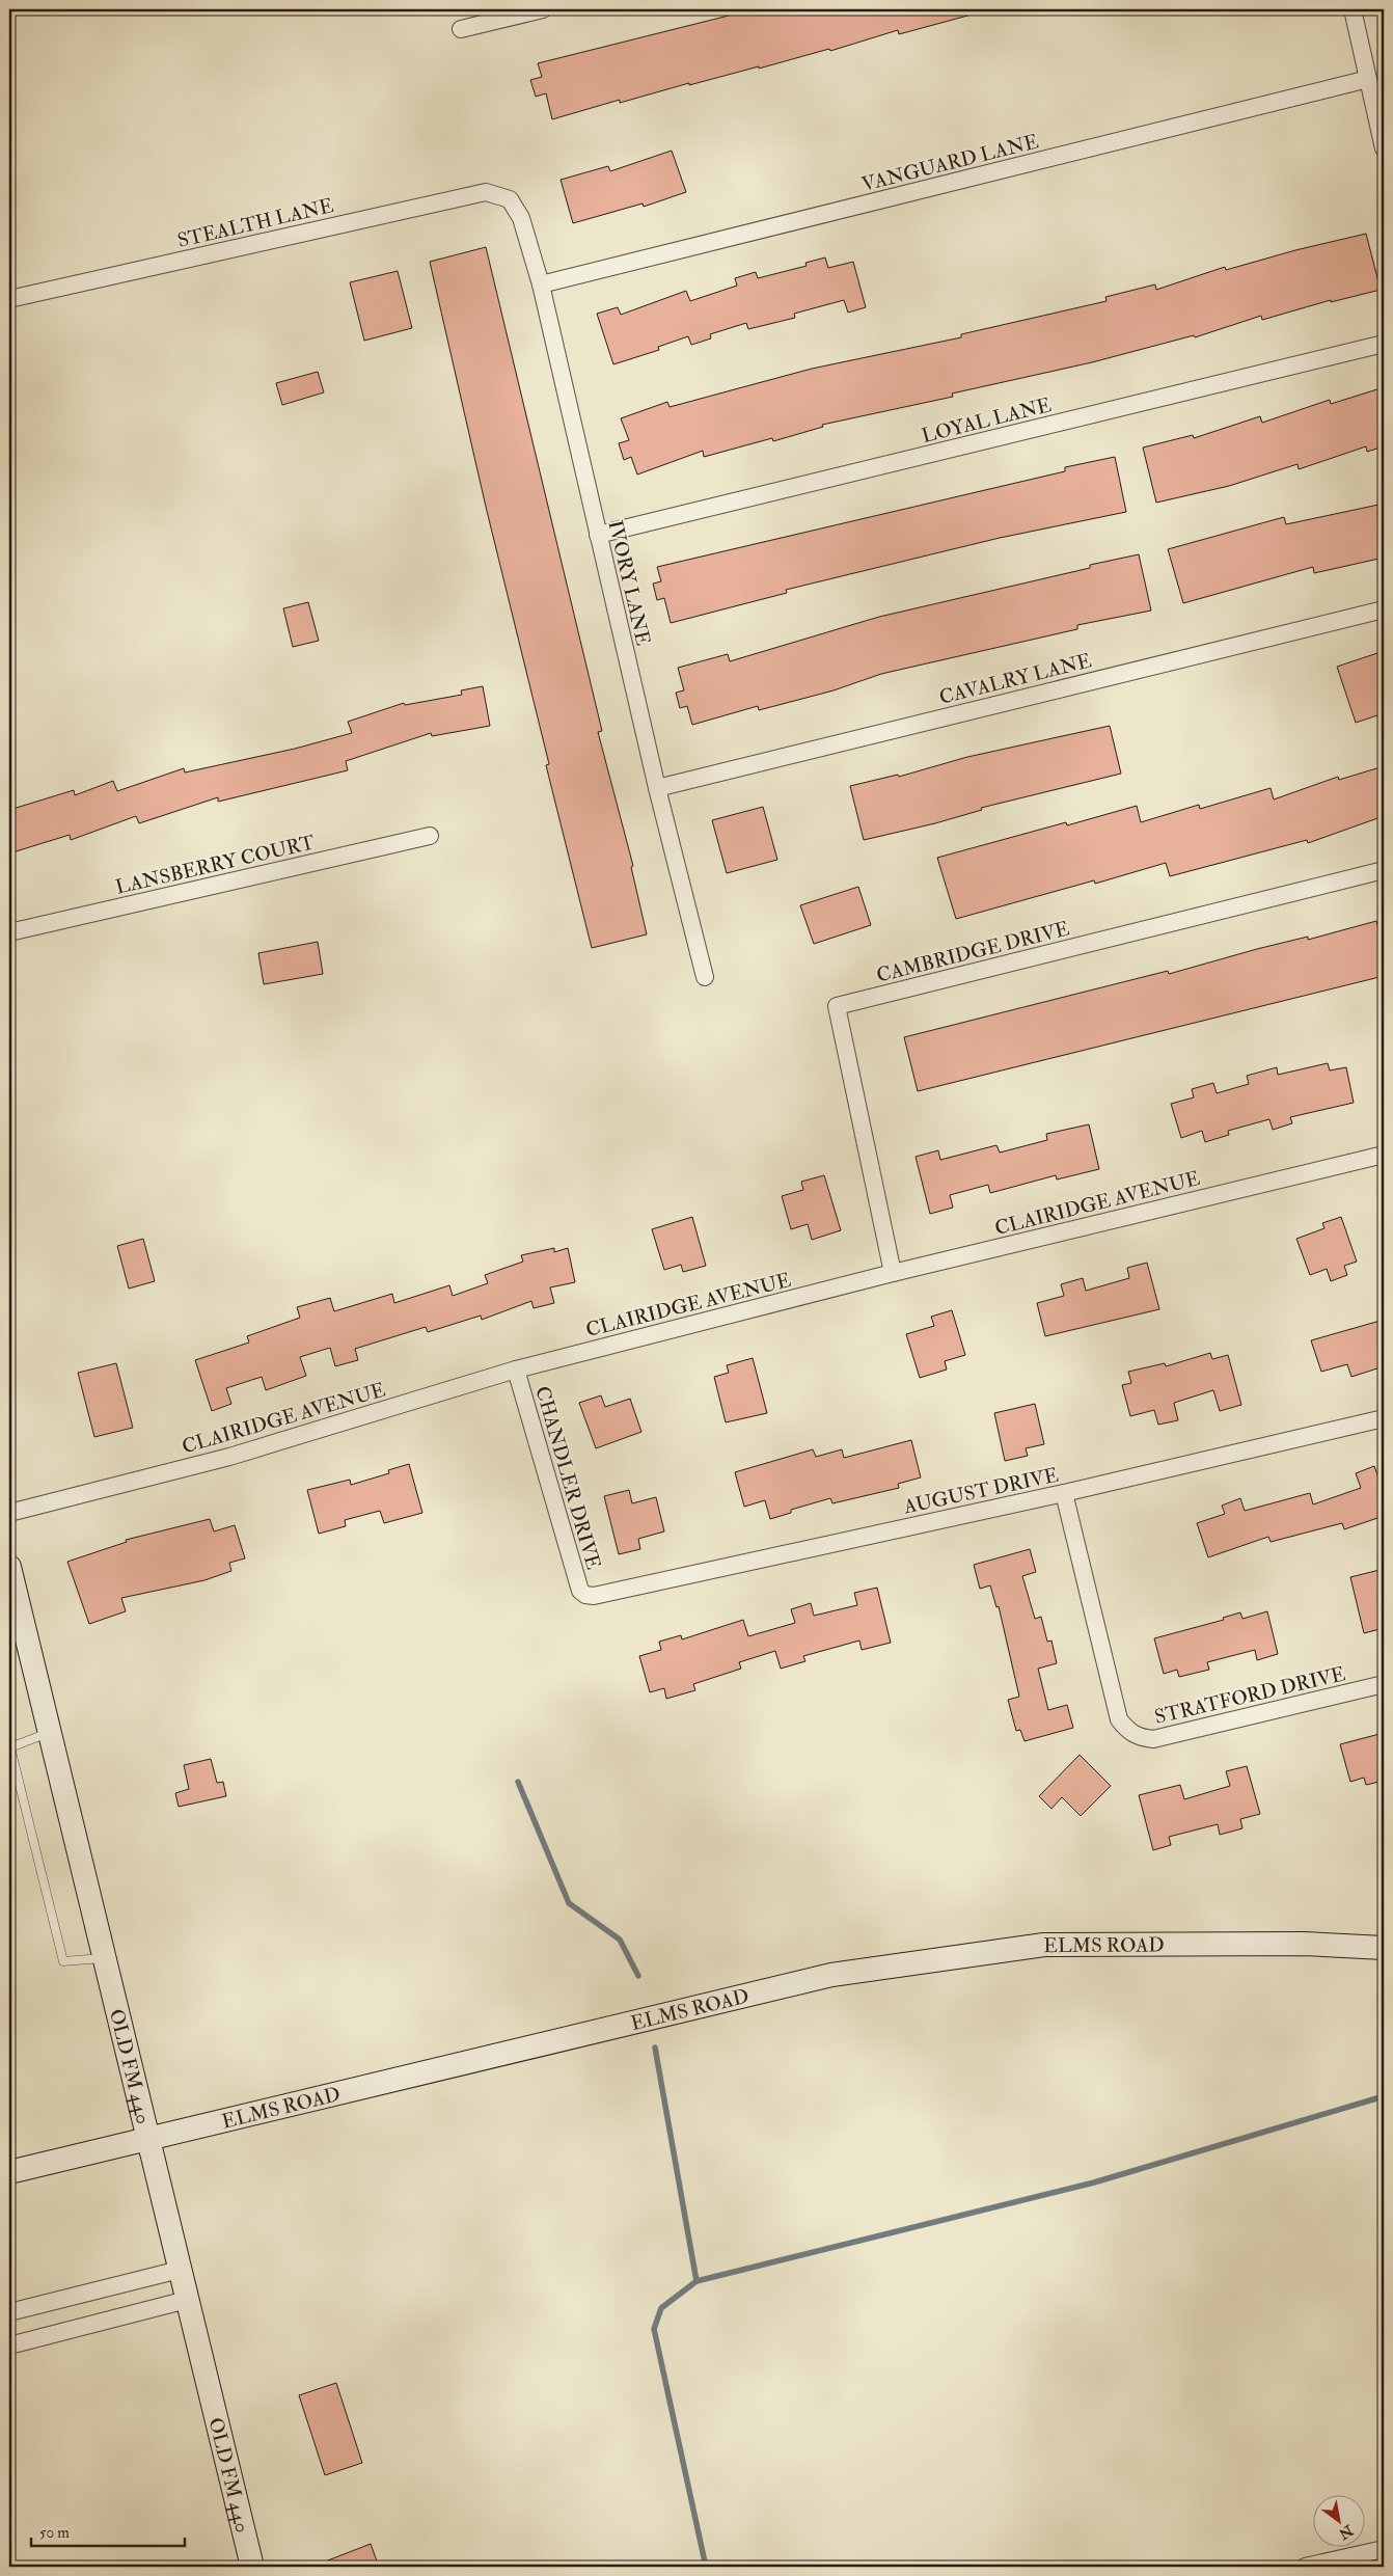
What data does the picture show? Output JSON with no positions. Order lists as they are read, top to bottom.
{
  "streets": {
    "main road": ["ELMS ROAD", "OLD FM 440"],
    "street": [
      "VANGUARD LANE",
      "STEALTH LANE",
      "LOYAL LANE",
      "IVORY LANE",
      "CAVALRY LANE",
      "LANSBERRY COURT",
      "CAMBRIDGE DRIVE",
      "CLAIRIDGE AVENUE",
      "CHANDLER DRIVE",
      "AUGUST DRIVE",
      "STRATFORD DRIVE"
    ]
  },
  "crossings": [
    ["VANGUARD LANE", "IVORY LANE"],
    ["STEALTH LANE", "IVORY LANE"],
    ["LOYAL LANE", "IVORY LANE"],
    ["IVORY LANE", "CAVALRY LANE"],
    ["CAMBRIDGE DRIVE", "CLAIRIDGE AVENUE"],
    ["CLAIRIDGE AVENUE", "CHANDLER DRIVE"],
    ["CHANDLER DRIVE", "AUGUST DRIVE"],
    ["AUGUST DRIVE", "STRATFORD DRIVE"],
    ["ELMS ROAD", "OLD FM 440"]
  ],
  "scale_bar": "50 m",
  "north": "bottom right"
}
